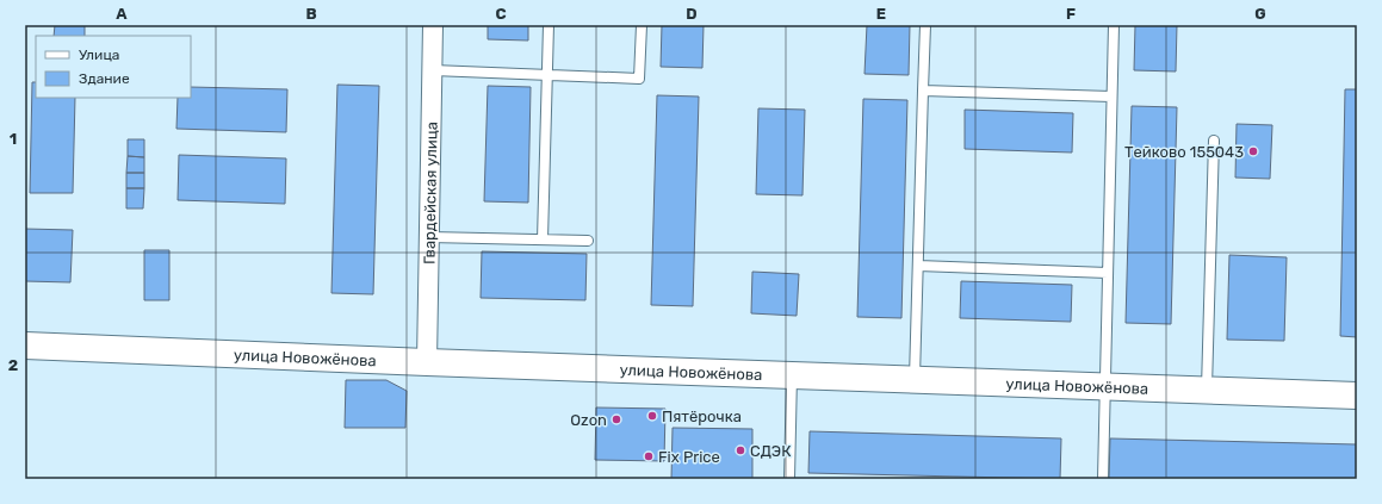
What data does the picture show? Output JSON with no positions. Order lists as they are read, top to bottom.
{
  "streets": {
    "street": ["Гвардейская улица", "улица Новожёнова"]
  },
  "crossings": [
    ["Гвардейская улица", "улица Новожёнова"]
  ],
  "places": [
    "Тейково 155043",
    "Пятёрочка",
    "Ozon",
    "СДЭК",
    "Fix Price"
  ],
  "legend": ["Улица", "Здание"],
  "grid": {
    "columns": [
      "A",
      "B",
      "C",
      "D",
      "E",
      "F",
      "G"
    ],
    "rows": ["1", "2"]
  }
}
